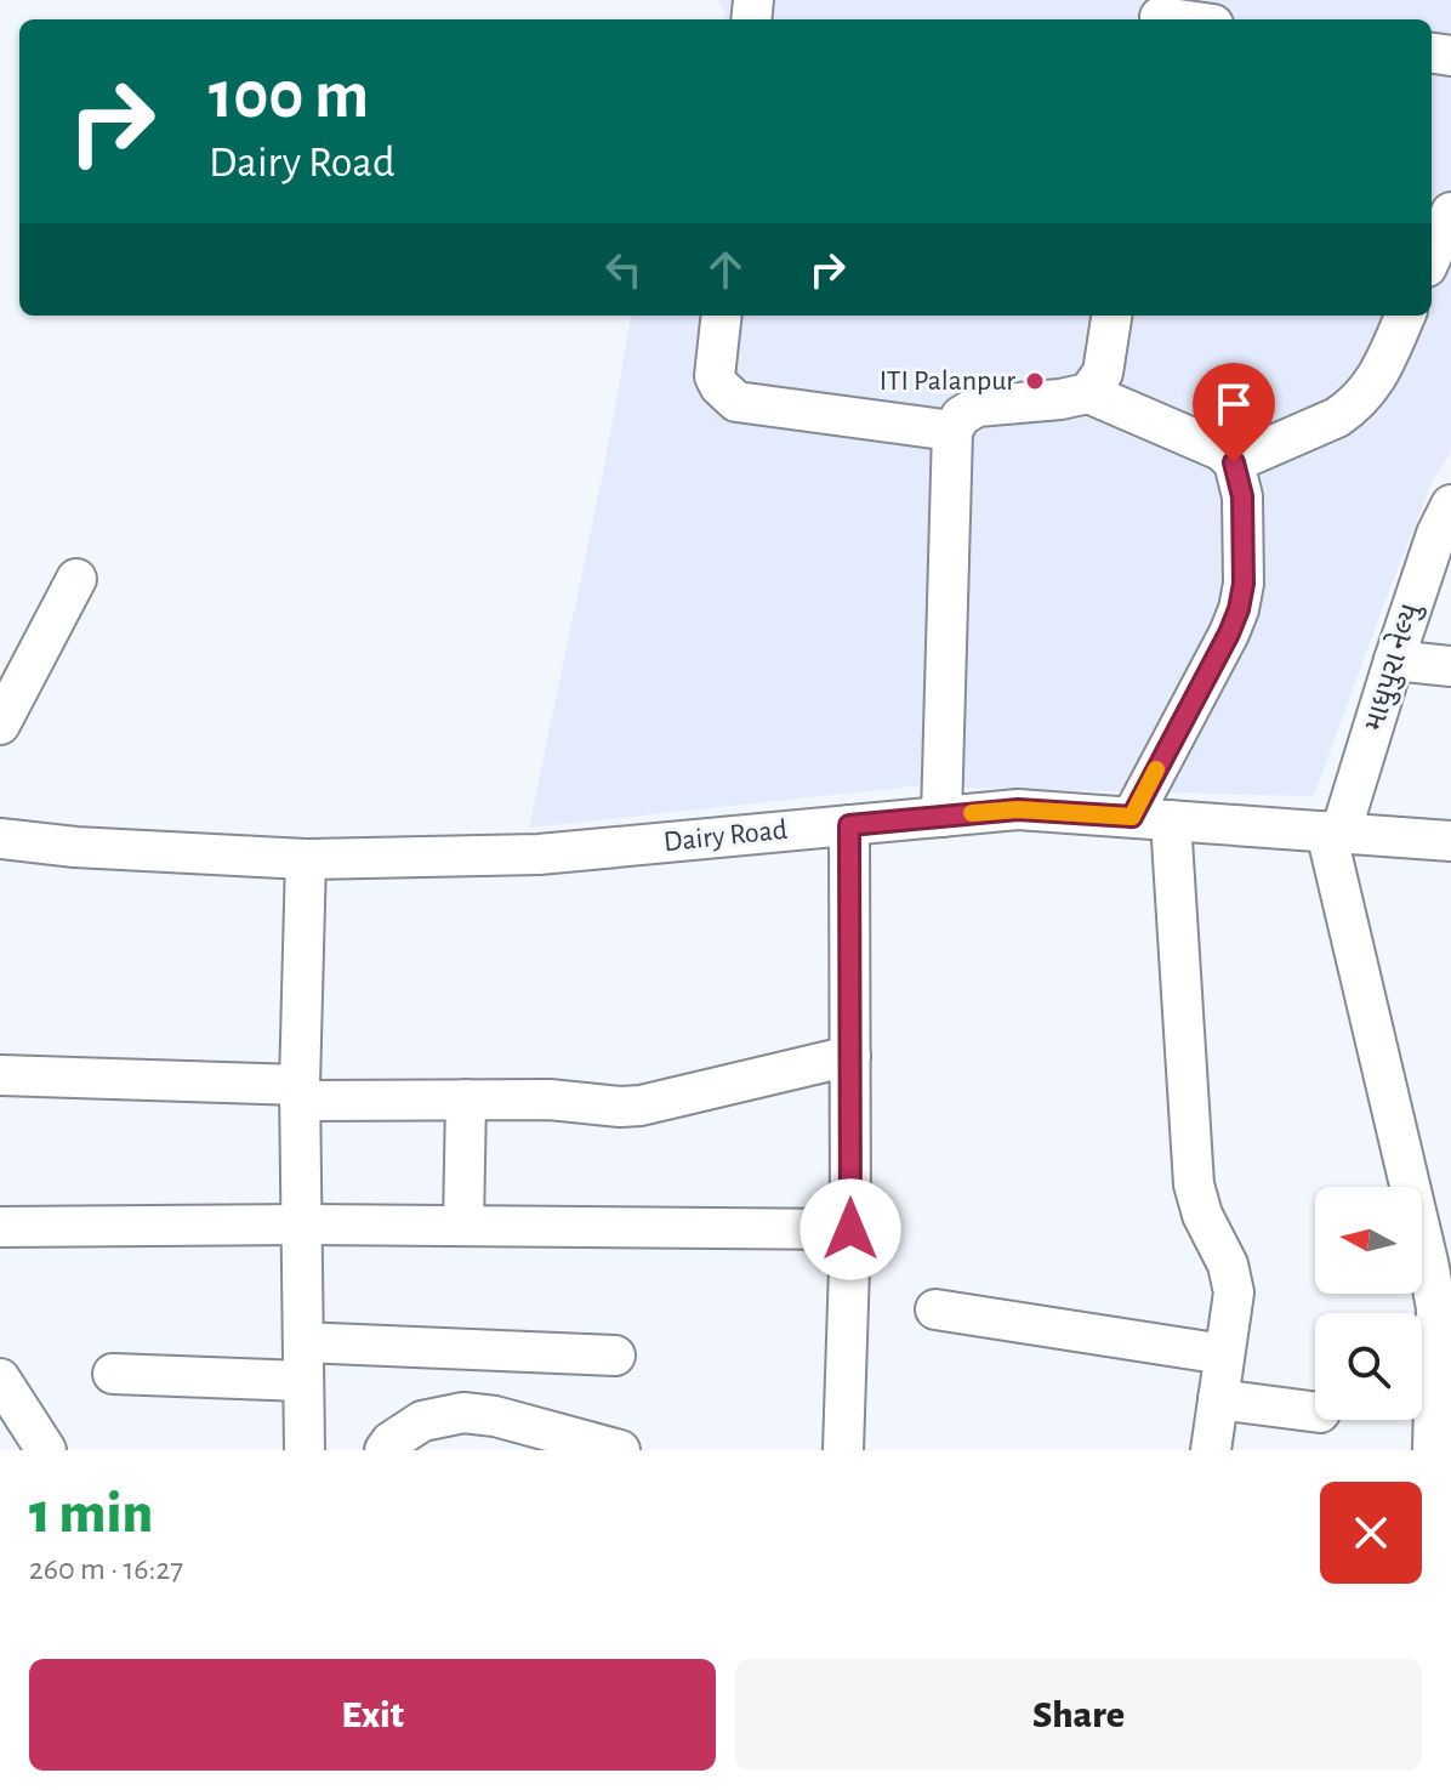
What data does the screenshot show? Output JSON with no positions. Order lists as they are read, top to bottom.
{
  "streets": {
    "street": ["માધુપુરા નેલ્યુ", "Dairy Road"]
  },
  "crossings": [
    ["માધુપુરા નેલ્યુ", "Dairy Road"]
  ],
  "places": ["ITI Palanpur"],
  "north": "left",
  "page": {
    "turn": ["100 m", "Dairy Road"],
    "heading": ["1 min", "260 m · 16:27"],
    "buttons": ["Exit", "Share"]
  }
}
